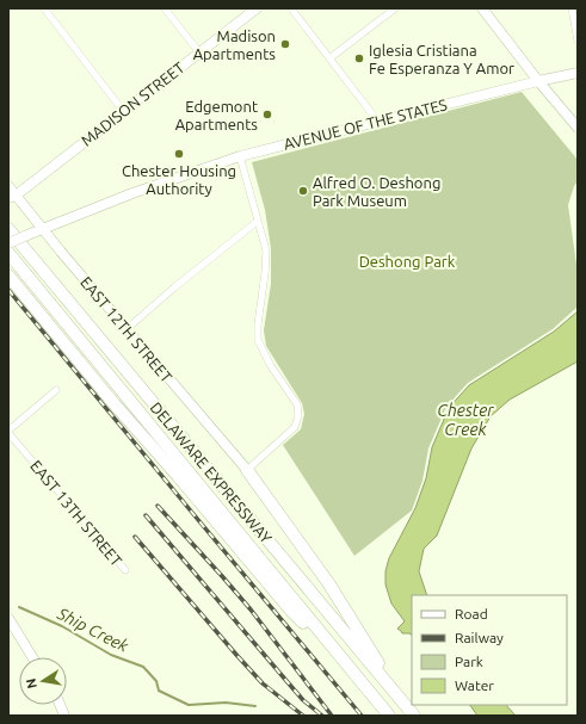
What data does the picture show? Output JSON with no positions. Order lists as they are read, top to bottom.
{
  "streets": {
    "highway": ["DELAWARE EXPRESSWAY"],
    "main road": ["MADISON STREET", "AVENUE OF THE STATES", "EAST 12TH STREET"],
    "street": ["EAST 13TH STREET"]
  },
  "crossings": [
    ["MADISON STREET", "EAST 12TH STREET"],
    ["AVENUE OF THE STATES", "EAST 12TH STREET"]
  ],
  "water": ["Chester Creek", "Ship Creek"],
  "parks": ["Deshong Park"],
  "places": [
    "Madison Apartments",
    "Iglesia Cristiana Fe Esperanza Y Amor",
    "Edgemont Apartments",
    "Chester Housing Authority",
    "Alfred O. Deshong Park Museum"
  ],
  "legend": [
    "Road",
    "Railway",
    "Park",
    "Water"
  ],
  "north": "left"
}
